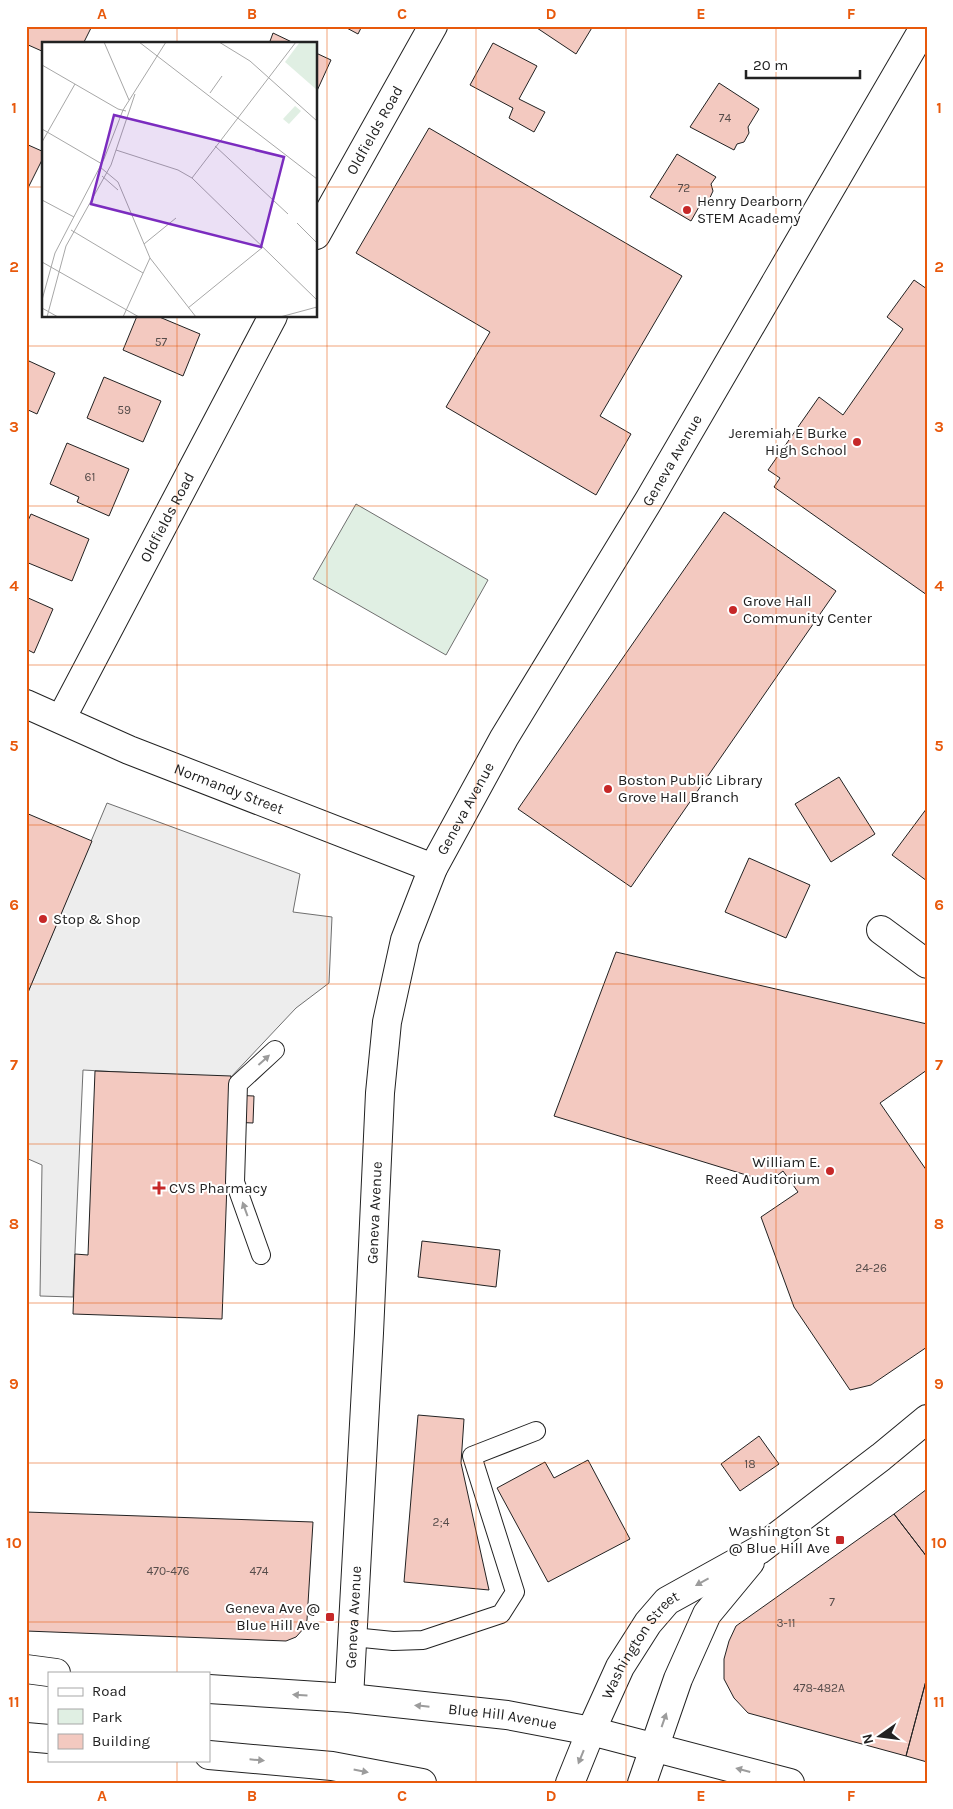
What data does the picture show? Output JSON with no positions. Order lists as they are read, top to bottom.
{
  "streets": {
    "main road": [
      "Oldfields Road",
      "Geneva Avenue",
      "Normandy Street",
      "Washington Street",
      "Blue Hill Avenue"
    ]
  },
  "crossings": [
    ["Oldfields Road", "Normandy Street"],
    ["Geneva Avenue", "Normandy Street"],
    ["Geneva Avenue", "Blue Hill Avenue"],
    ["Washington Street", "Blue Hill Avenue"]
  ],
  "places": {
    "other": [
      "Henry Dearborn STEM Academy",
      "Jeremiah E Burke High School",
      "Grove Hall Community Center",
      "Boston Public Library Grove Hall Branch",
      "Stop & Shop",
      "William E. Reed Auditorium"
    ],
    "health": ["CVS Pharmacy"],
    "transit": ["Washington St @ Blue Hill Ave", "Geneva Ave @ Blue Hill Ave"]
  },
  "house_numbers": [
    "74",
    "72",
    "57",
    "59",
    "61",
    "24-26",
    "18",
    "2;4",
    "470-476",
    "474",
    "7",
    "3-11",
    "478-482A"
  ],
  "legend": ["Road", "Park", "Building"],
  "scale_bar": "20 m",
  "north": "left",
  "grid": {
    "columns": [
      "A",
      "B",
      "C",
      "D",
      "E",
      "F"
    ],
    "rows": [
      "1",
      "2",
      "3",
      "4",
      "5",
      "6",
      "7",
      "8",
      "9",
      "10",
      "11"
    ]
  }
}
